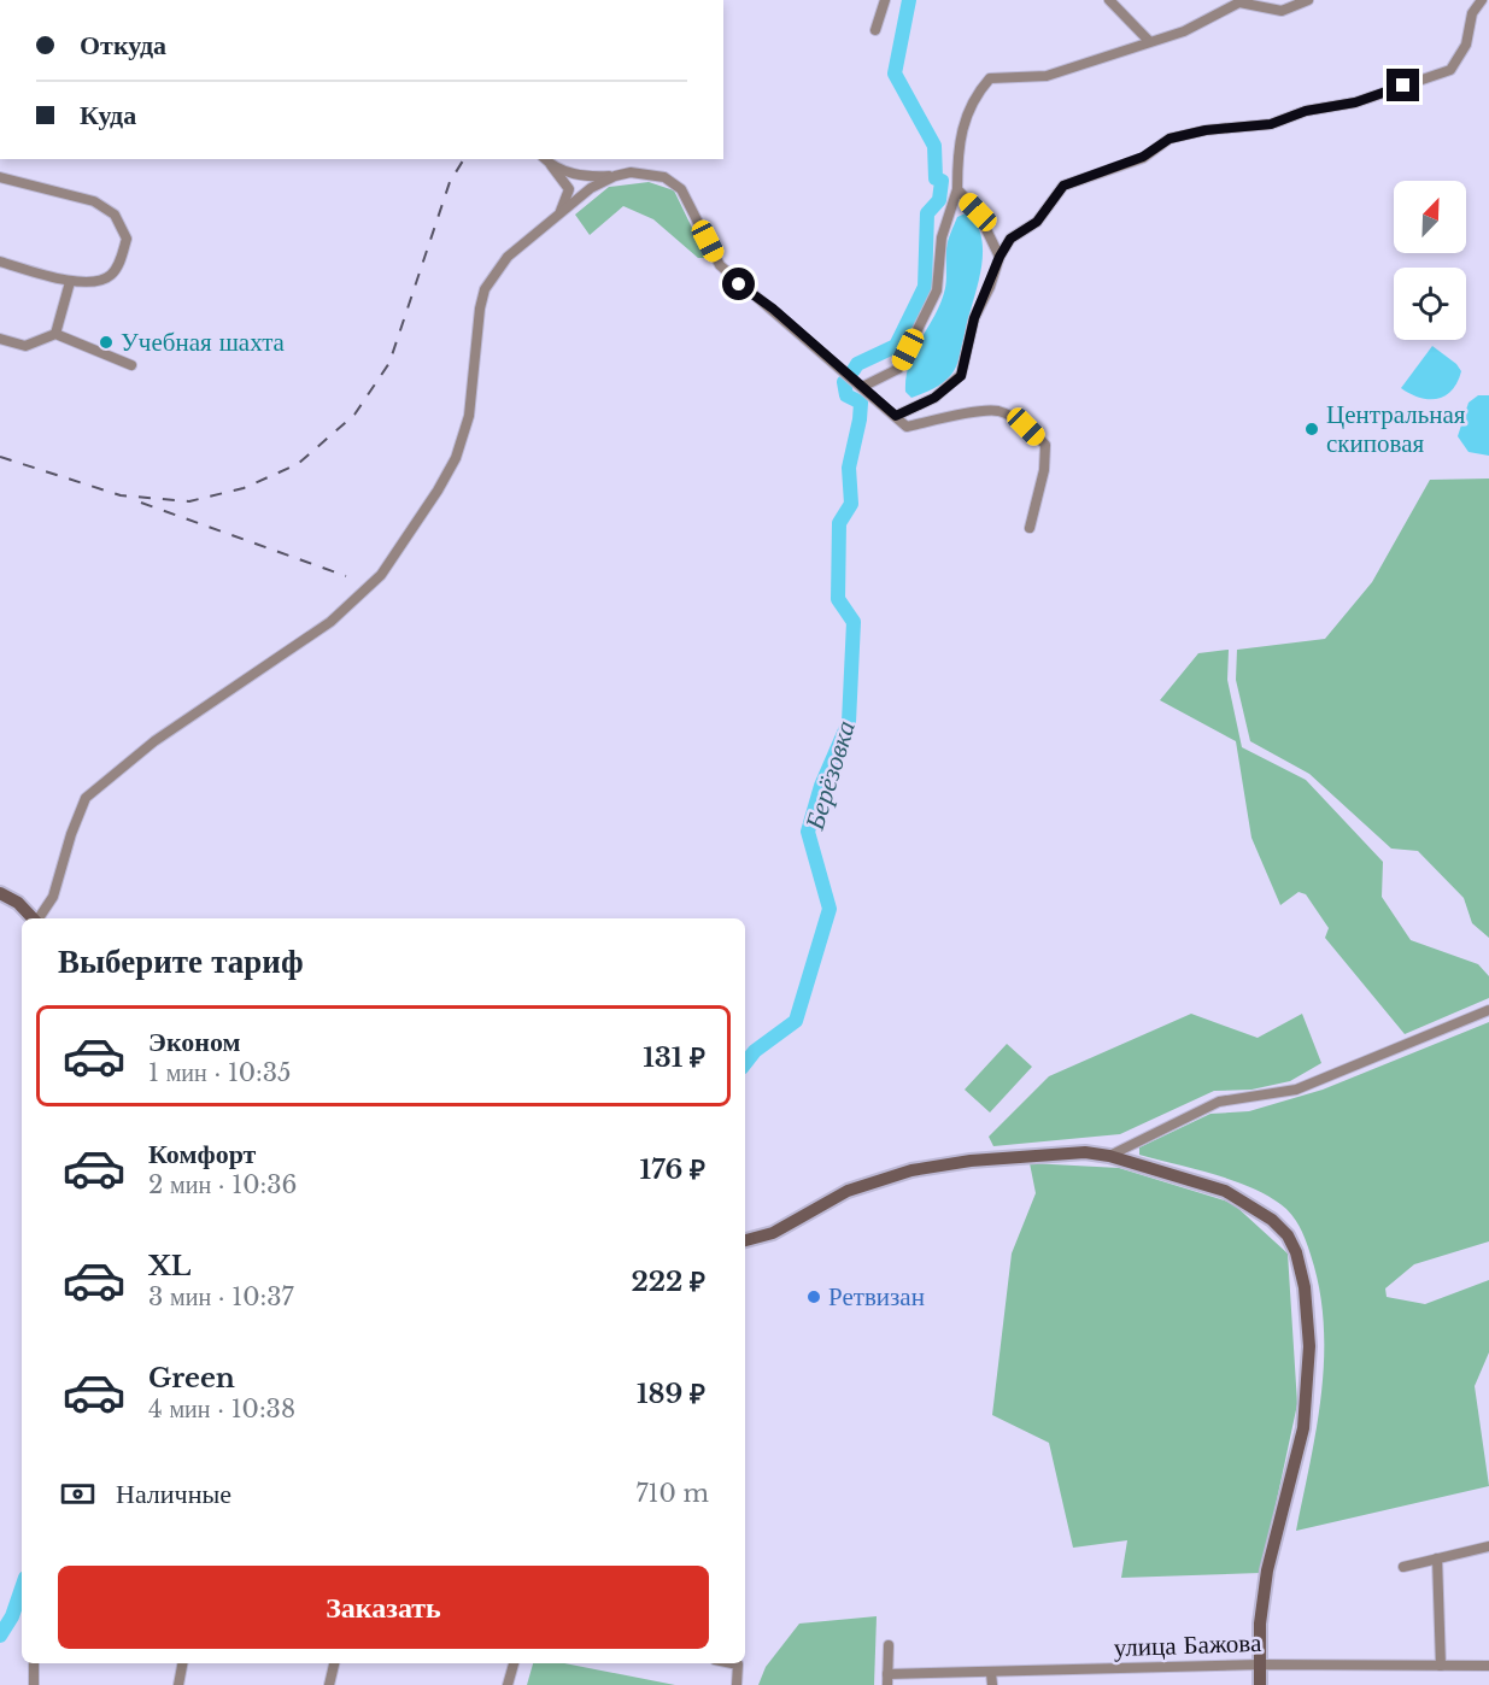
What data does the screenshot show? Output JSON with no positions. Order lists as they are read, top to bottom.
{
  "streets": {
    "street": ["улица Бажова"]
  },
  "water": ["Берёзовка"],
  "places": ["Учебная шахта", "Центральная скиповая", "Ретвизан"],
  "north": "top right",
  "page": {
    "banner": ["Откуда", "Куда"],
    "heading": "Выберите тариф",
    "list": [
      {
        "name": "Эконом",
        "note": "1 мин · 10:35",
        "value": "131 ₽"
      },
      {
        "name": "Комфорт",
        "note": "2 мин · 10:36",
        "value": "176 ₽"
      },
      {
        "name": "XL",
        "note": "3 мин · 10:37",
        "value": "222 ₽"
      },
      {
        "name": "Green",
        "note": "4 мин · 10:38",
        "value": "189 ₽"
      }
    ],
    "pay": ["Наличные", "710 m"],
    "buttons": "Заказать"
  }
}
